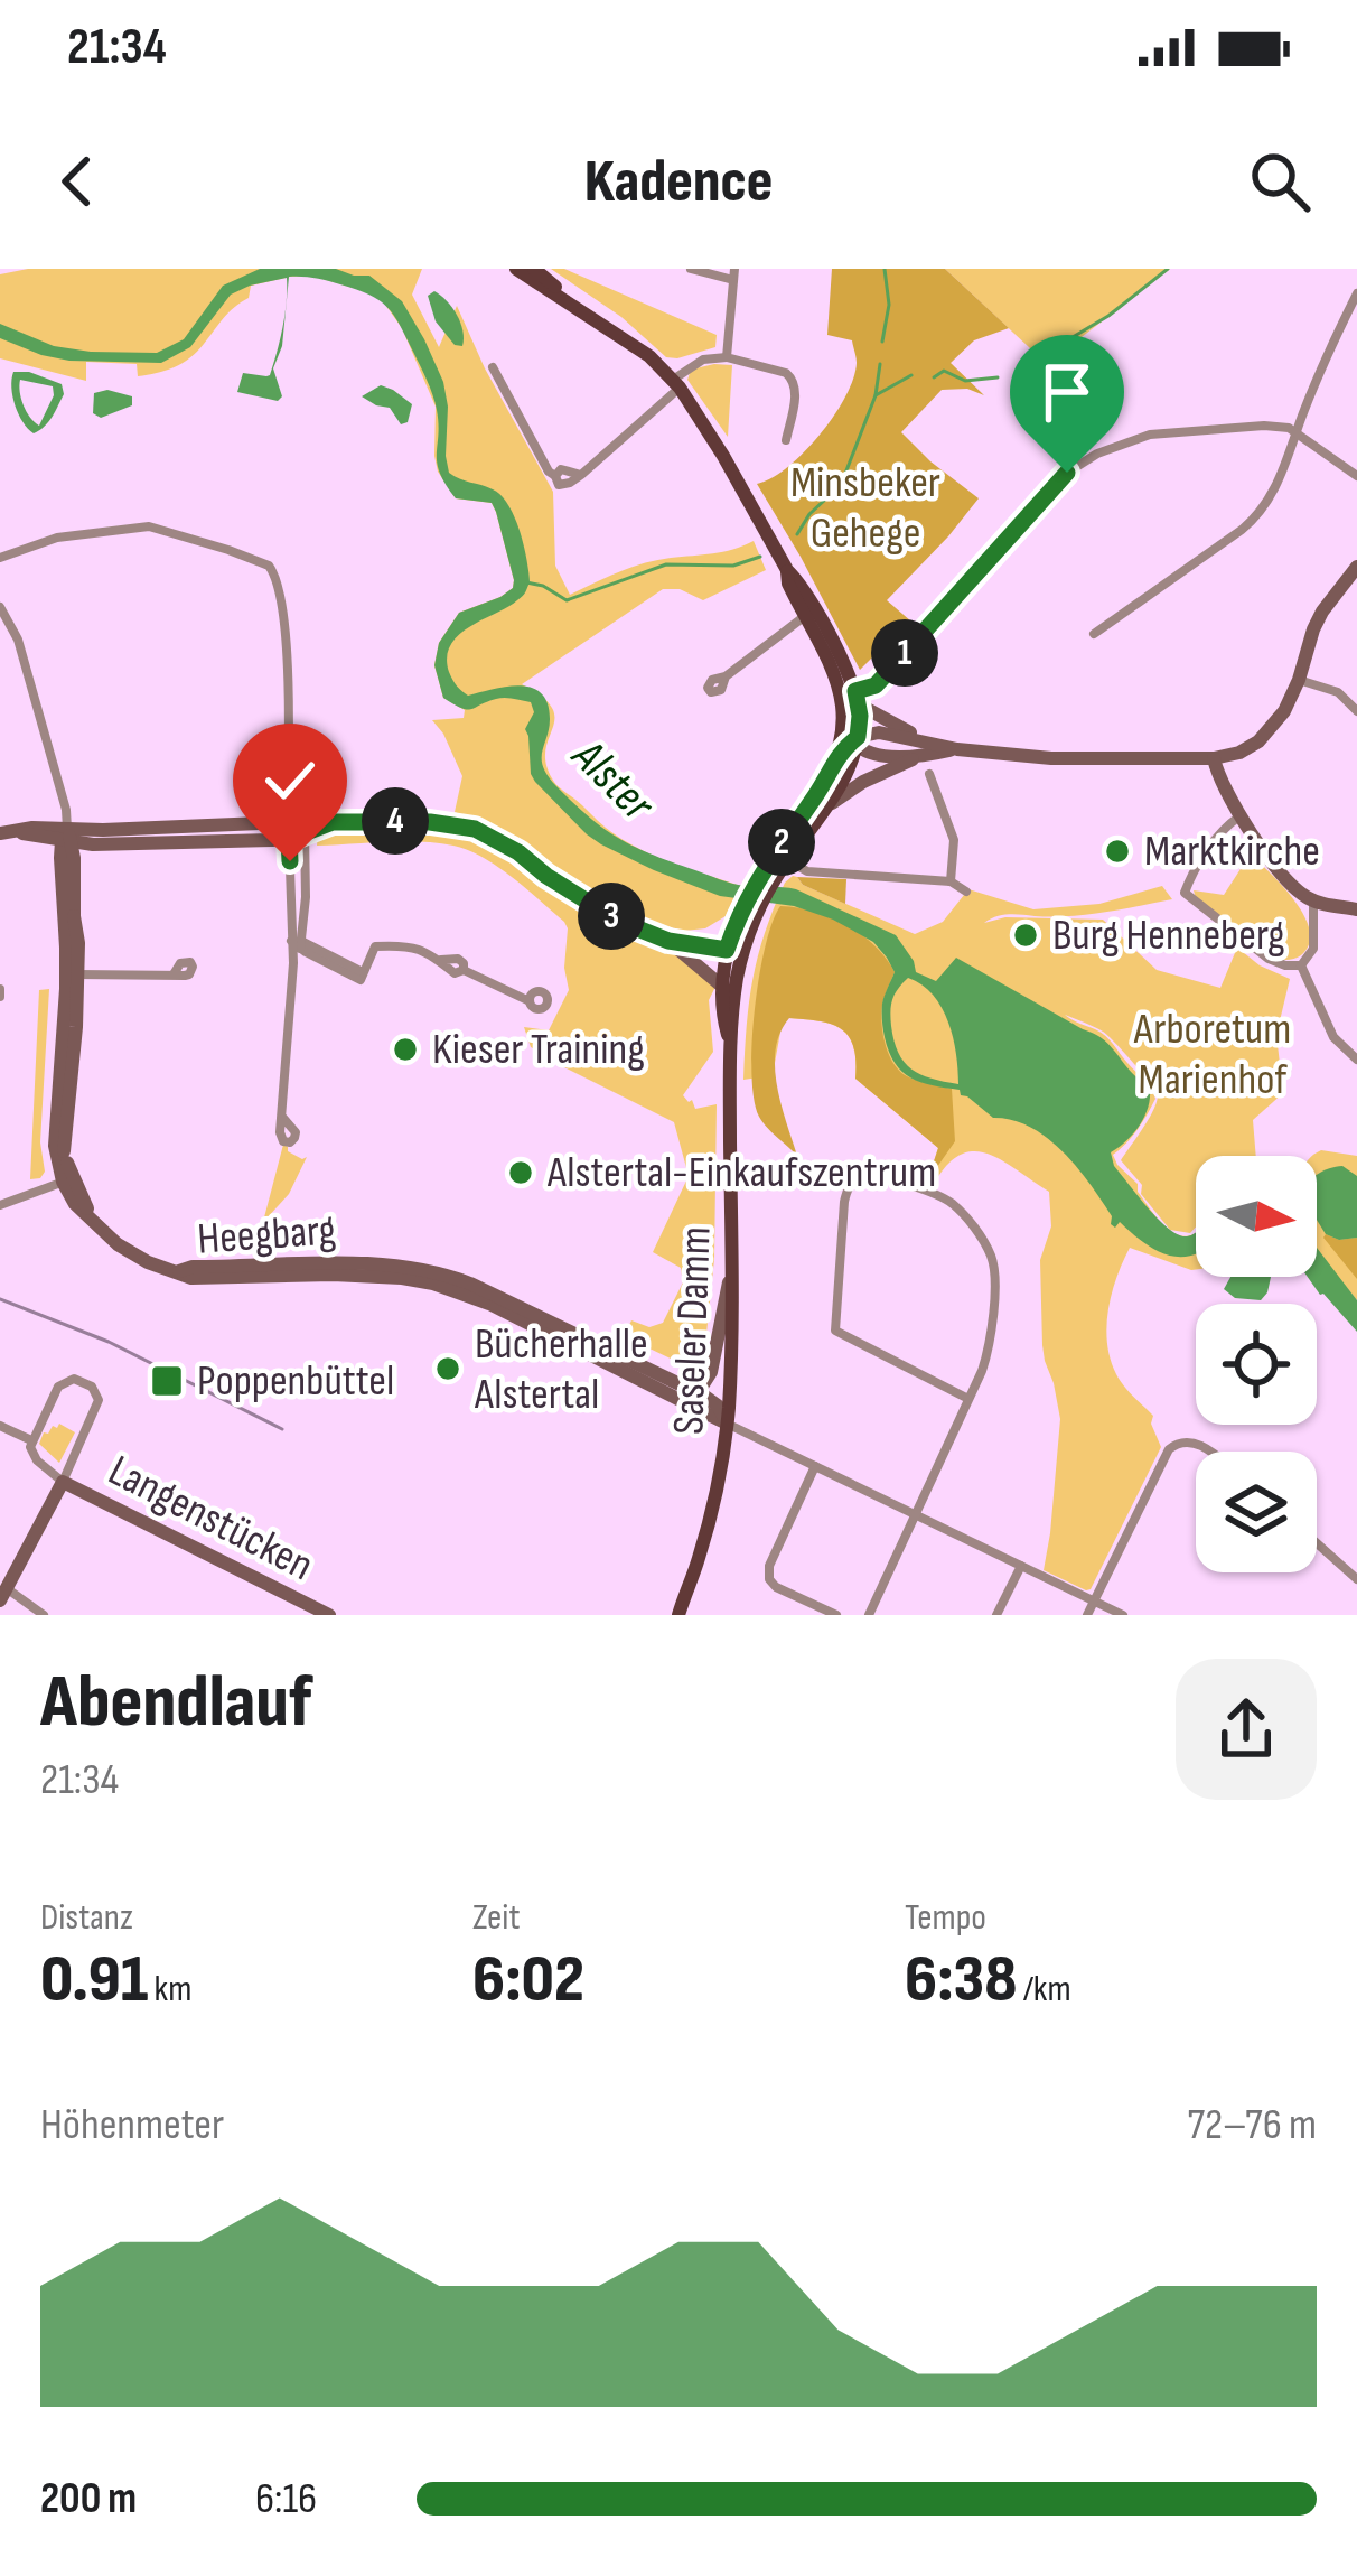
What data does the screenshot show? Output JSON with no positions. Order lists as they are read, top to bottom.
{
  "streets": {
    "main road": ["Saseler Damm"],
    "street": ["Heegbarg", "Langenstücken"]
  },
  "crossings": [
    ["Heegbarg", "Saseler Damm"]
  ],
  "water": ["Alster"],
  "parks": ["Minsbeker Gehege", "Arboretum Marienhof"],
  "places": {
    "other": [
      "Marktkirche",
      "Burg Henneberg",
      "Kieser Training",
      "Alstertal-Einkaufszentrum",
      "Bücherhalle Alstertal"
    ],
    "transit": ["Poppenbüttel"]
  },
  "north": "right",
  "page": {
    "status": "21:34",
    "header": "Kadence",
    "pins": [
      "1",
      "4",
      "2",
      "3"
    ],
    "heading": ["Abendlauf", "21:34"],
    "stats": [
      ["Distanz", "0.91 km"],
      ["Zeit", "6:02"],
      ["Tempo", "6:38 /km"]
    ],
    "chart": ["Höhenmeter", "72–76 m"],
    "list": [
      {
        "name": "200 m",
        "note": "6:16"
      }
    ]
  }
}
